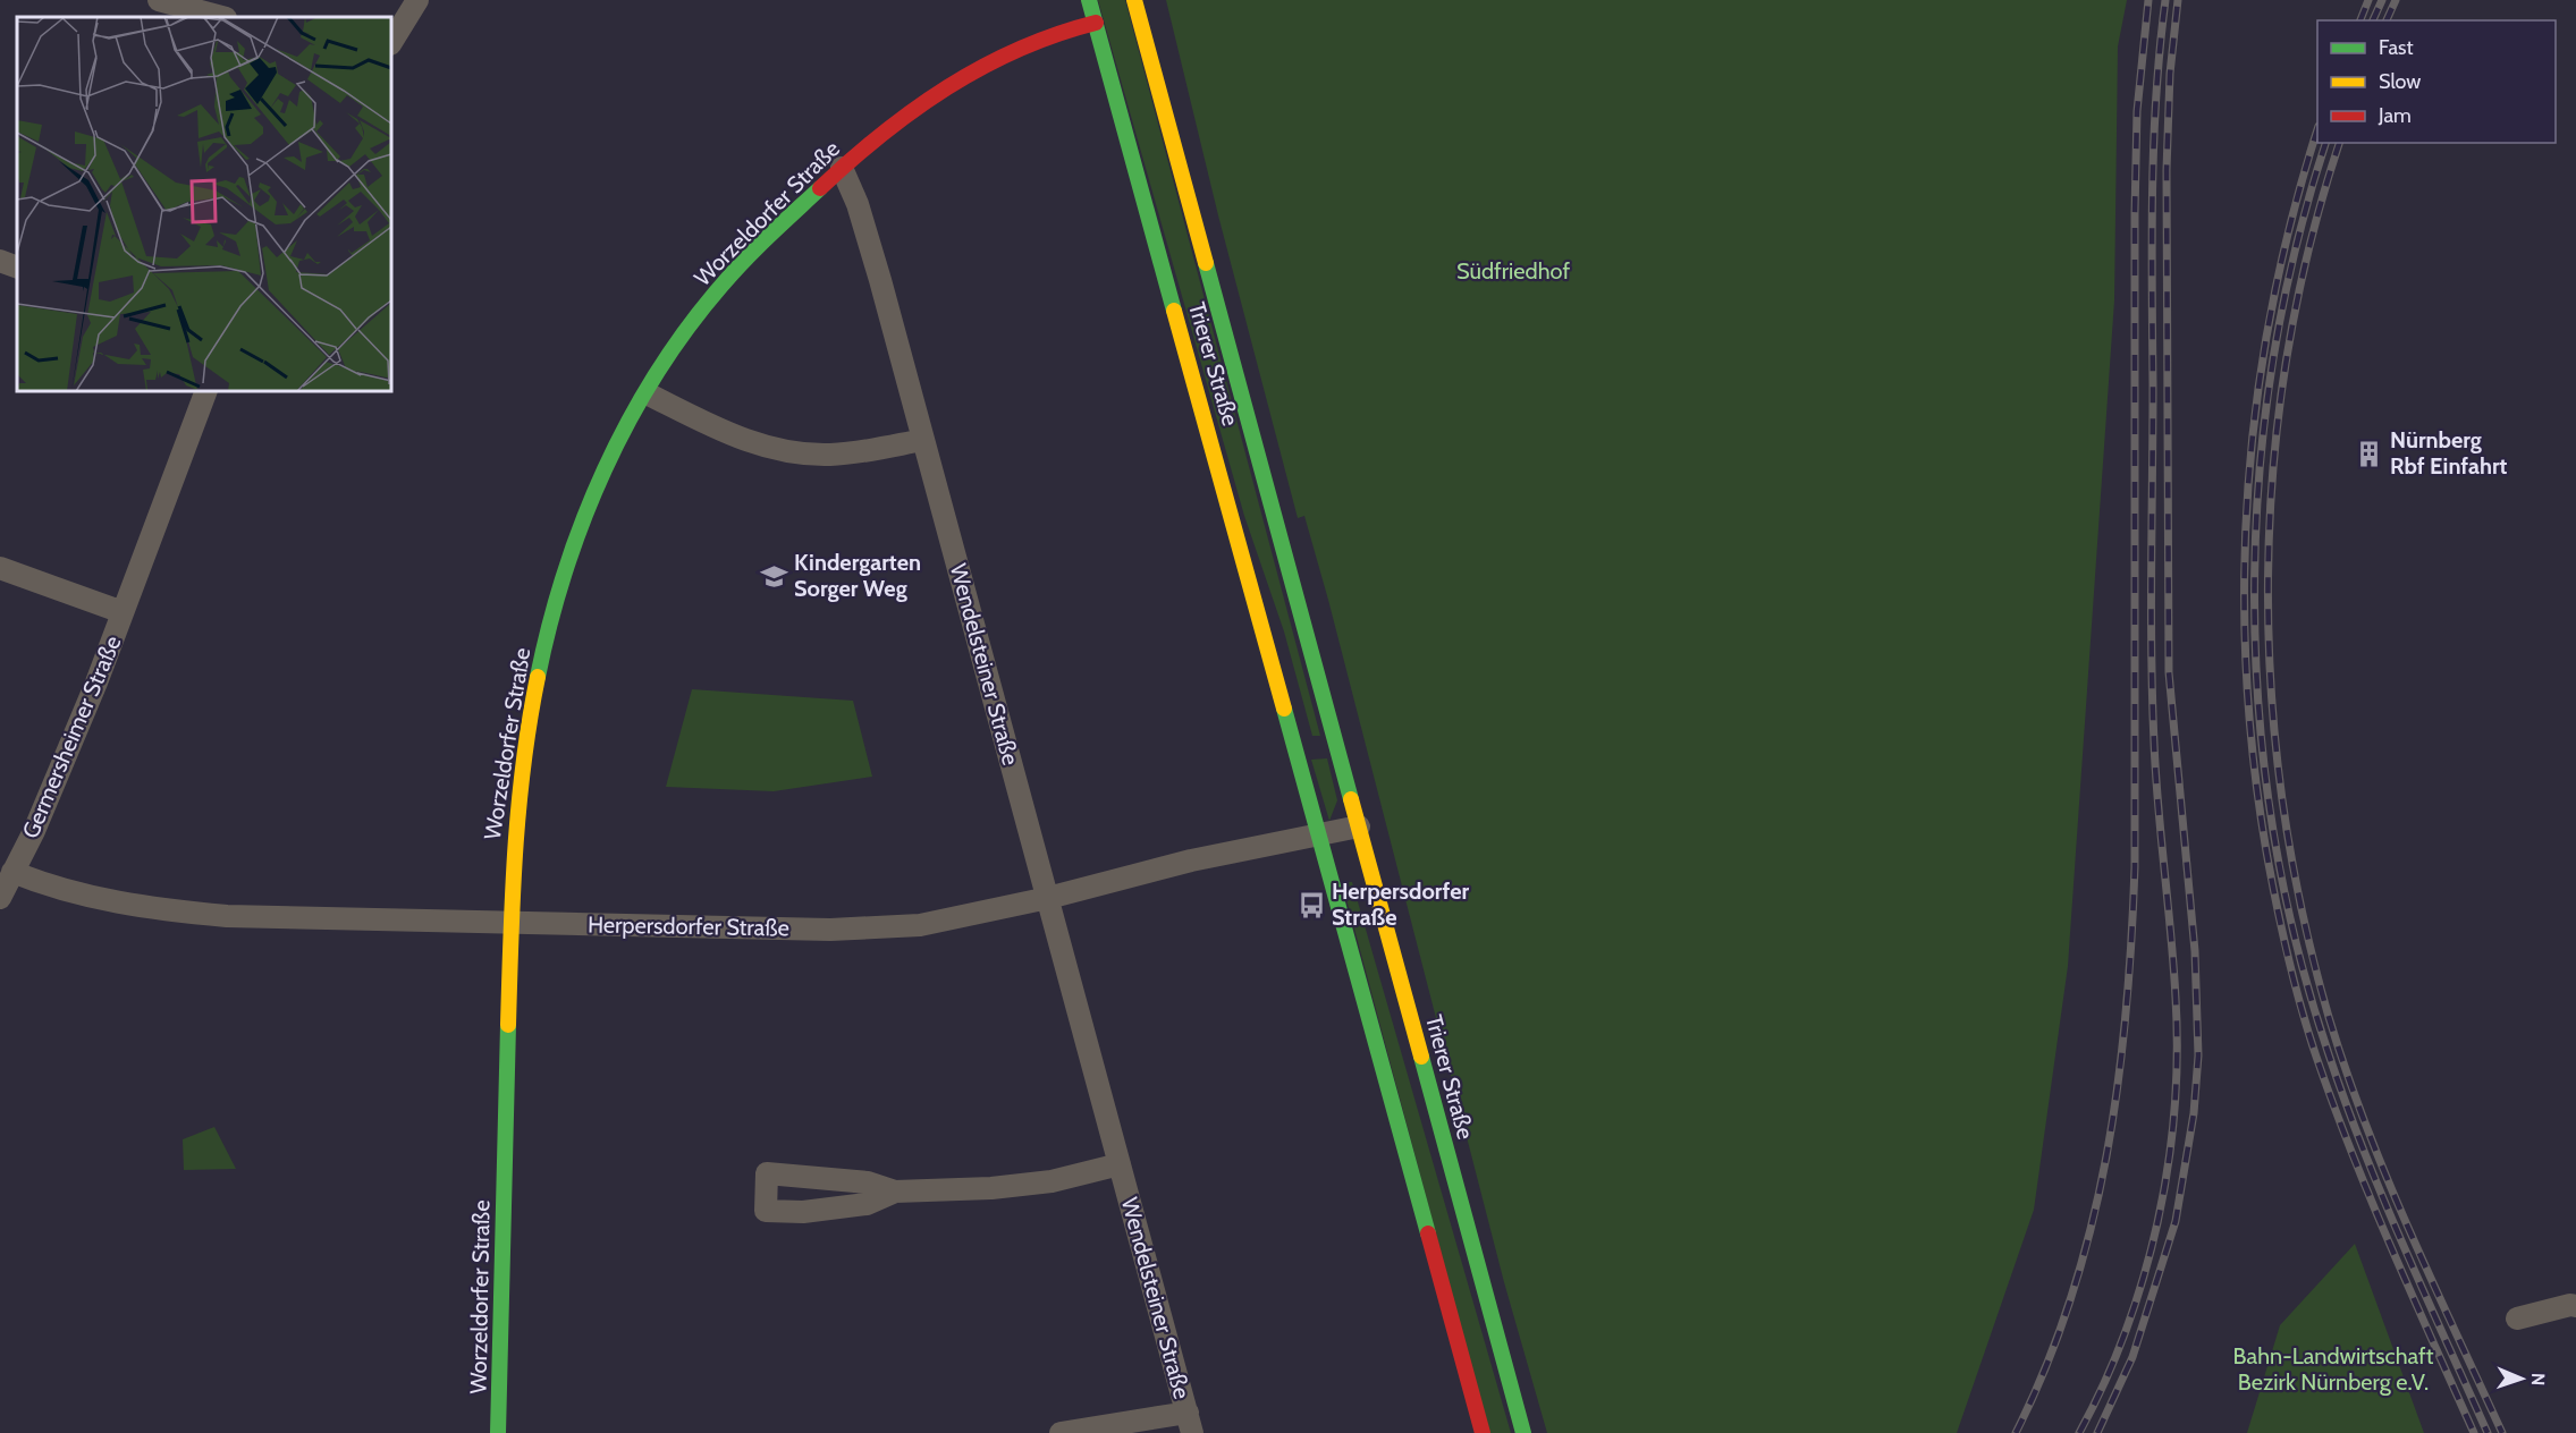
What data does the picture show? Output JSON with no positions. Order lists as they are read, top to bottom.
{
  "streets": {
    "main road": ["Worzeldorfer Straße", "Trierer Straße"],
    "street": ["Wendelsteiner Straße", "Germersheimer Straße", "Herpersdorfer Straße"]
  },
  "crossings": [
    ["Worzeldorfer Straße", "Trierer Straße"],
    ["Worzeldorfer Straße", "Wendelsteiner Straße"],
    ["Worzeldorfer Straße", "Herpersdorfer Straße"],
    ["Trierer Straße", "Herpersdorfer Straße"],
    ["Wendelsteiner Straße", "Herpersdorfer Straße"],
    ["Germersheimer Straße", "Herpersdorfer Straße"]
  ],
  "parks": ["Südfriedhof", "Bahn-Landwirtschaft Bezirk Nürnberg e.V."],
  "places": {
    "building": ["Nürnberg Rbf Einfahrt"],
    "school or university": ["Kindergarten Sorger Weg"],
    "bus stop": ["Herpersdorfer Straße"]
  },
  "legend": ["Fast", "Slow", "Jam"],
  "north": "right"
}
